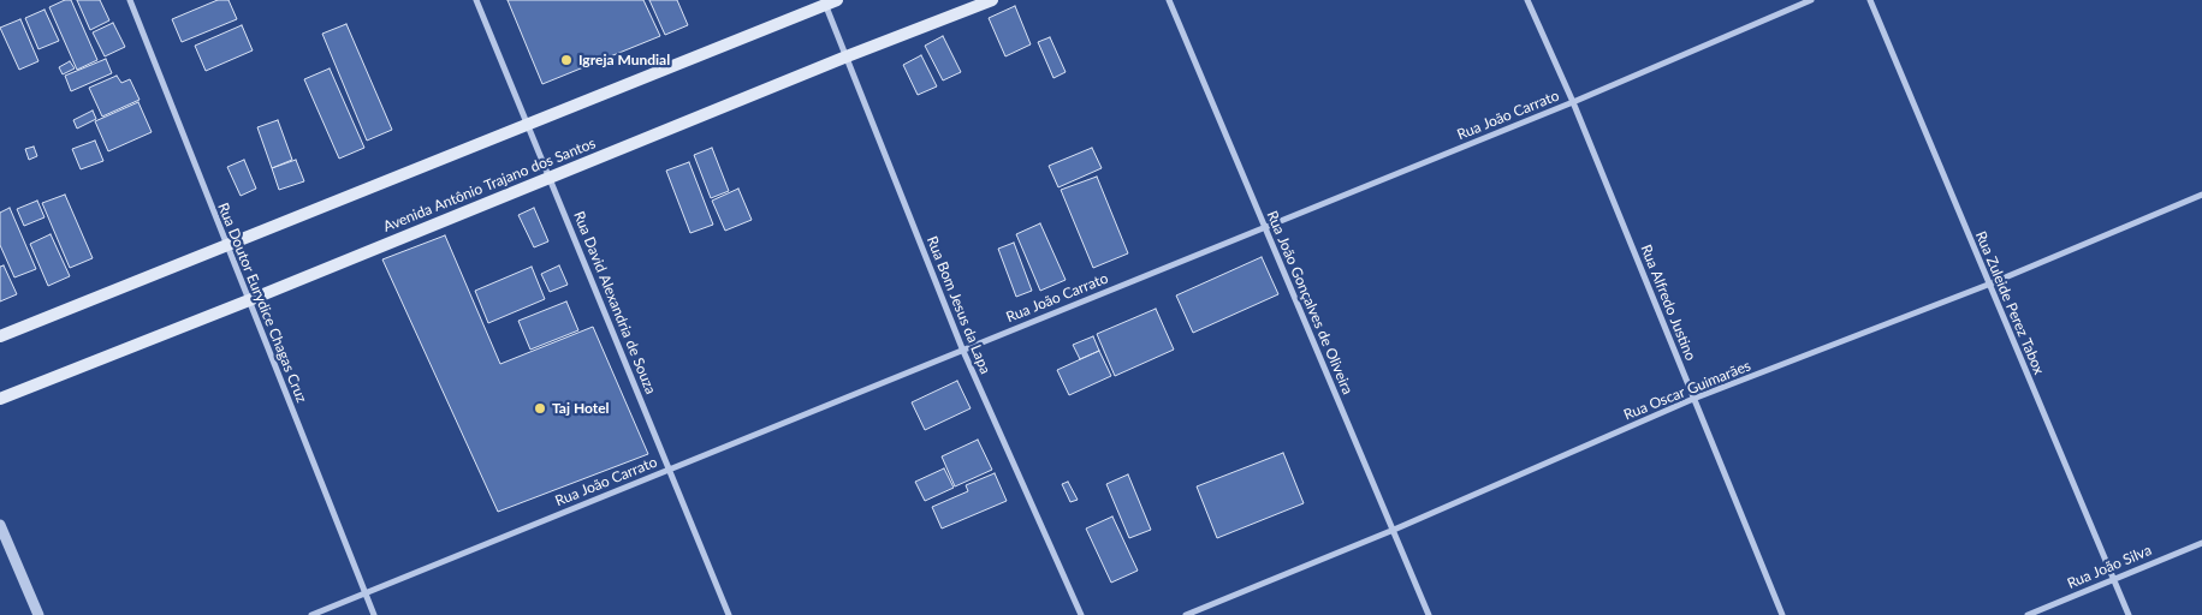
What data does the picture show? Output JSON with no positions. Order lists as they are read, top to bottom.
{
  "streets": {
    "main road": ["Avenida Antônio Trajano dos Santos"],
    "street": [
      "Rua João Carrato",
      "Rua Doutor Eurydice Chagas Cruz",
      "Rua David Alexandria de Souza",
      "Rua João Gonçalves de Oliveira",
      "Rua Alfredo Justino",
      "Rua Zuleide Perez Tabox",
      "Rua Bom Jesus da Lapa",
      "Rua Oscar Guimarães",
      "Rua João Silva"
    ]
  },
  "crossings": [
    ["Rua João Carrato", "Rua Doutor Eurydice Chagas Cruz"],
    ["Rua João Carrato", "Rua David Alexandria de Souza"],
    ["Rua João Carrato", "Rua João Gonçalves de Oliveira"],
    ["Rua João Carrato", "Rua Alfredo Justino"],
    ["Rua João Carrato", "Rua Bom Jesus da Lapa"],
    ["Avenida Antônio Trajano dos Santos", "Rua Doutor Eurydice Chagas Cruz"],
    ["Avenida Antônio Trajano dos Santos", "Rua David Alexandria de Souza"],
    ["Avenida Antônio Trajano dos Santos", "Rua Bom Jesus da Lapa"],
    ["Rua João Gonçalves de Oliveira", "Rua Oscar Guimarães"],
    ["Rua Alfredo Justino", "Rua Oscar Guimarães"],
    ["Rua Zuleide Perez Tabox", "Rua Oscar Guimarães"],
    ["Rua Zuleide Perez Tabox", "Rua João Silva"]
  ],
  "places": ["Igreja Mundial", "Taj Hotel"]
}
